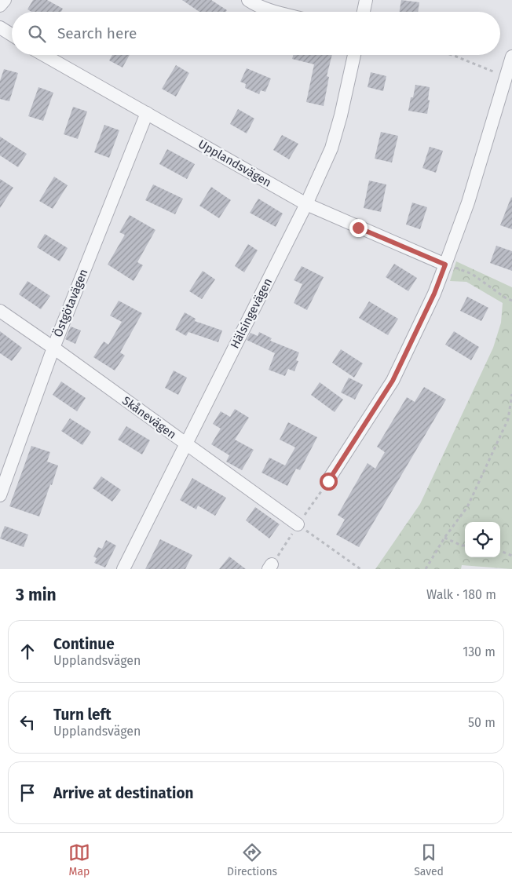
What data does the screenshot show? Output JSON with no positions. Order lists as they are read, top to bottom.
{
  "streets": {
    "street": [
      "Upplandsvägen",
      "Östgötavägen",
      "Hälsingevägen",
      "Skånevägen"
    ]
  },
  "crossings": [
    ["Upplandsvägen", "Östgötavägen"],
    ["Upplandsvägen", "Hälsingevägen"],
    ["Östgötavägen", "Skånevägen"],
    ["Hälsingevägen", "Skånevägen"]
  ],
  "page": {
    "search": "Search here",
    "heading": ["3 min", "Walk · 180 m"],
    "list": [
      ["Continue", "Upplandsvägen", "130 m"],
      ["Turn left", "Upplandsvägen", "50 m"],
      "Arrive at destination"
    ],
    "nav": ["Map", "Directions", "Saved"]
  }
}
